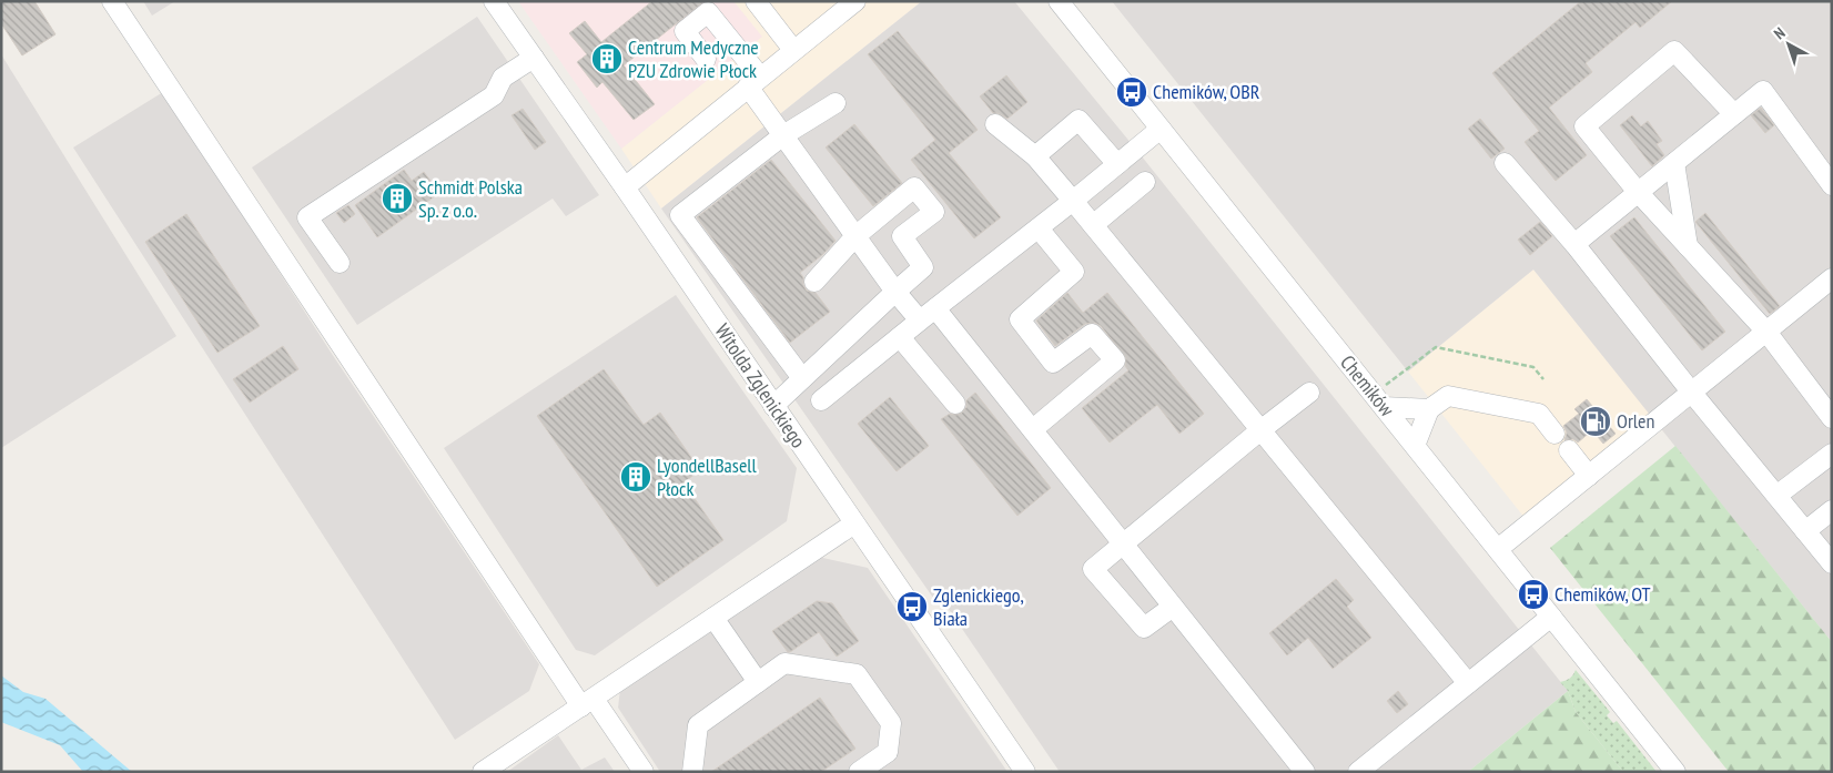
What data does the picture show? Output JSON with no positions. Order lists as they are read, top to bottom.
{
  "streets": {
    "street": ["Witolda Zglenickiego", "Chemików"]
  },
  "places": {
    "building": ["Centrum Medyczne PZU Zdrowie Płock", "Schmidt Polska Sp. z o.o.", "LyondellBasell Płock"],
    "bus stop": ["Chemików, OBR", "Chemików, OT", "Zglenickiego, Biała"],
    "fuel station": ["Orlen"]
  },
  "north": "top left"
}
